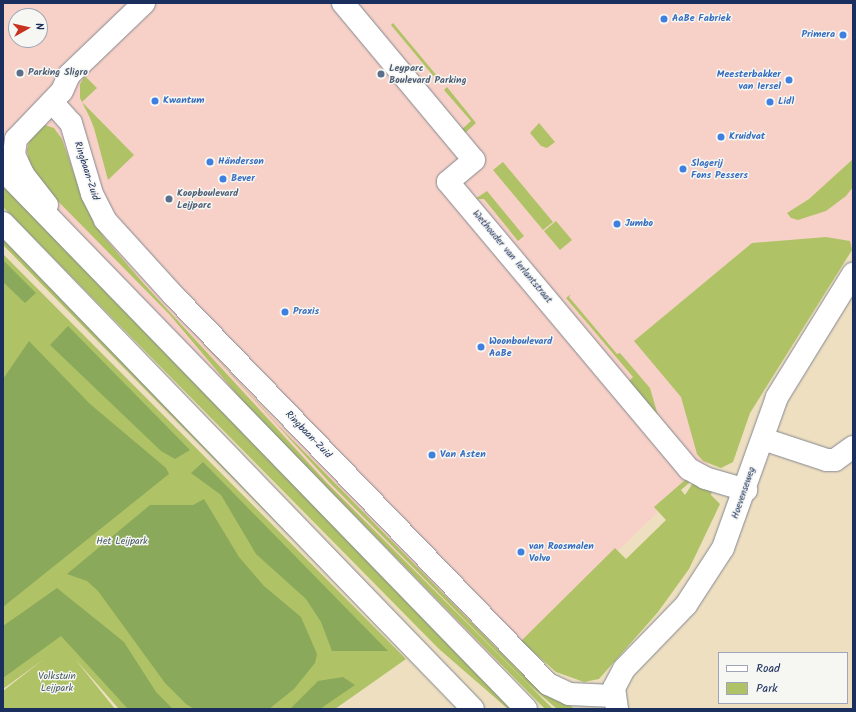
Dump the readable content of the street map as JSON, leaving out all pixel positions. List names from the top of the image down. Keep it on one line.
{"streets":{"street":["Ringbaan-Zuid","Wethouder van Ierlantstraat","Hoevenseweg"]},"crossings":[["Ringbaan-Zuid","Hoevenseweg"],["Wethouder van Ierlantstraat","Hoevenseweg"]],"parks":["Het Leijpark","Volkstuin Leijpark"],"places":["AaBe Fabriek","Primera","Parking Sligro","Leyparc Boulevard Parking","Meesterbakker van Iersel","Kwantum","Lidl","Kruidvat","Händerson","Slagerij Fons Pessers","Bever","Koopboulevard Leijparc","Jumbo","Praxis","Woonboulevard AaBe","Van Asten","van Roosmalen Volvo"],"legend":["Road","Park"],"north":"right"}
